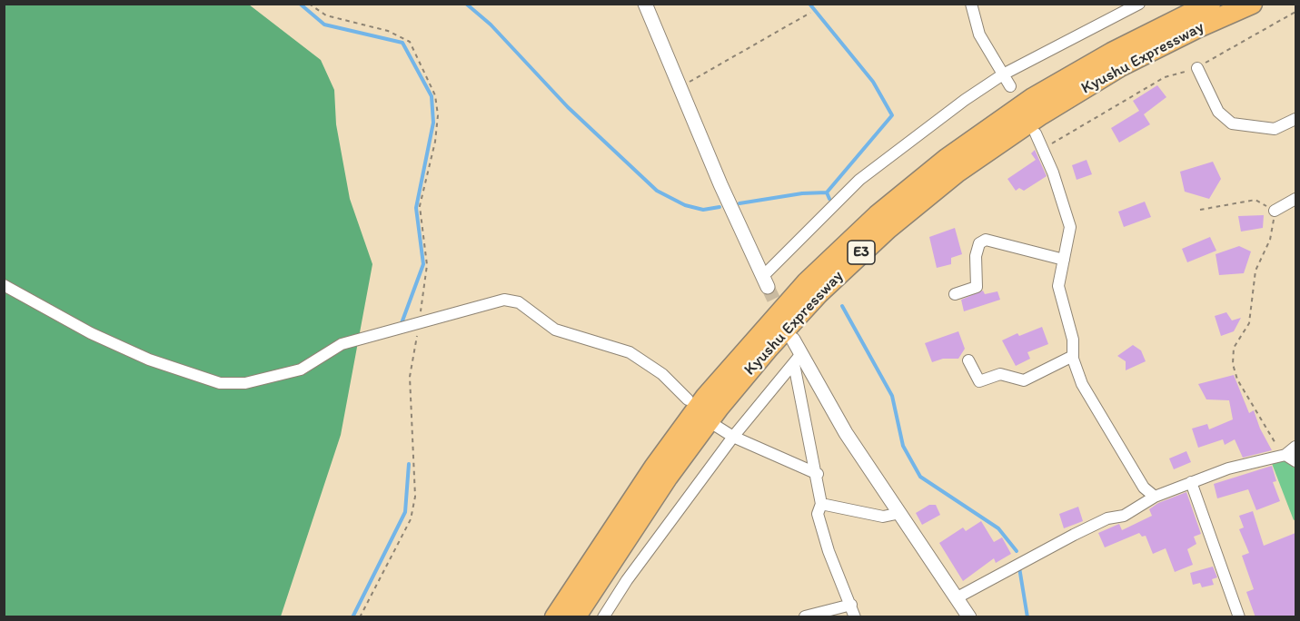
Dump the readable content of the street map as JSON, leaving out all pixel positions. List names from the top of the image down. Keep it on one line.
{"streets":{"highway":["Kyushu Expressway","E3"]}}
